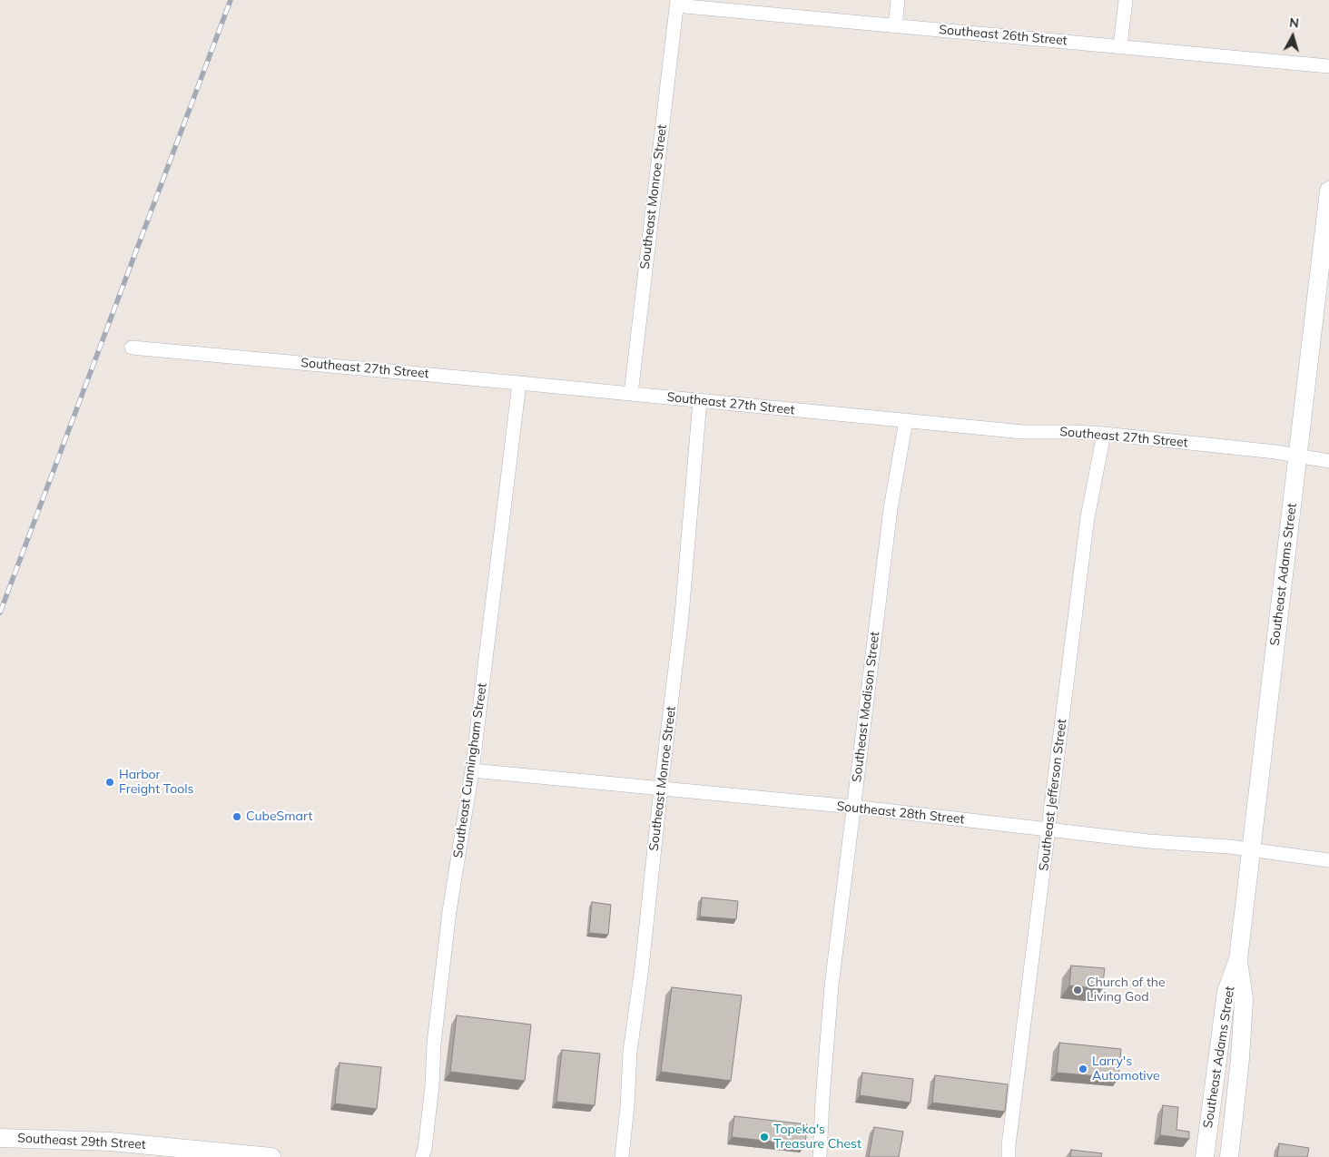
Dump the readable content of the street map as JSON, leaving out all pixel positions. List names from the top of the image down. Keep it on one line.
{"streets":{"main road":["Southeast Adams Street","Southeast 29th Street"],"street":["Southeast 26th Street","Southeast Monroe Street","Southeast 27th Street","Southeast Madison Street","Southeast Cunningham Street","Southeast Jefferson Street","Southeast 28th Street"]},"crossings":[["Southeast 26th Street","Southeast Monroe Street"],["Southeast Monroe Street","Southeast 27th Street"],["Southeast Monroe Street","Southeast 28th Street"],["Southeast 27th Street","Southeast Adams Street"],["Southeast 27th Street","Southeast Madison Street"],["Southeast 27th Street","Southeast Cunningham Street"],["Southeast 27th Street","Southeast Jefferson Street"],["Southeast Adams Street","Southeast 28th Street"],["Southeast Madison Street","Southeast 28th Street"],["Southeast Cunningham Street","Southeast 28th Street"],["Southeast Jefferson Street","Southeast 28th Street"]],"places":["Harbor Freight Tools","CubeSmart","Church of the Living God","Larry's Automotive","Topeka's Treasure Chest"],"north":"top"}
